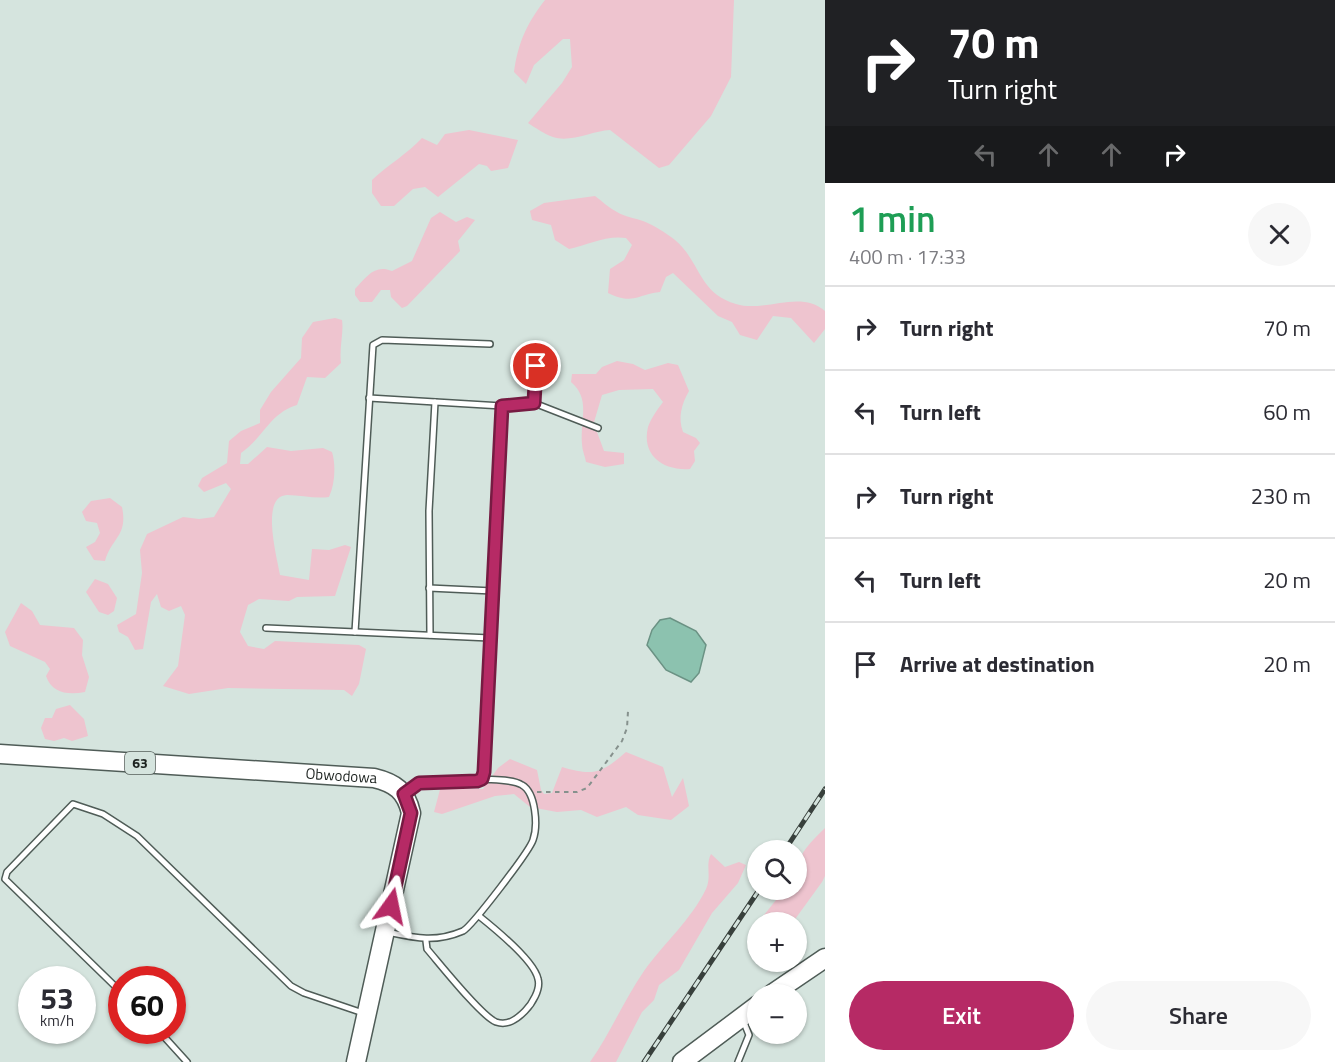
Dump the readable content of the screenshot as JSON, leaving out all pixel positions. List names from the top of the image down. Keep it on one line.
{"streets":{"main road":["63","Obwodowa"]},"page":{"turn":["70 m","Turn right"],"heading":["1 min","400 m · 17:33"],"list":[{"name":"Turn right","value":"70 m"},{"name":"Turn left","value":"60 m"},{"name":"Turn right","value":"230 m"},{"name":"Turn left","value":"20 m"},{"name":"Arrive at destination","value":"20 m"}],"map_buttons":["+","−"],"speed":"53 km/h","limit":"60","buttons":["Exit","Share"]}}
